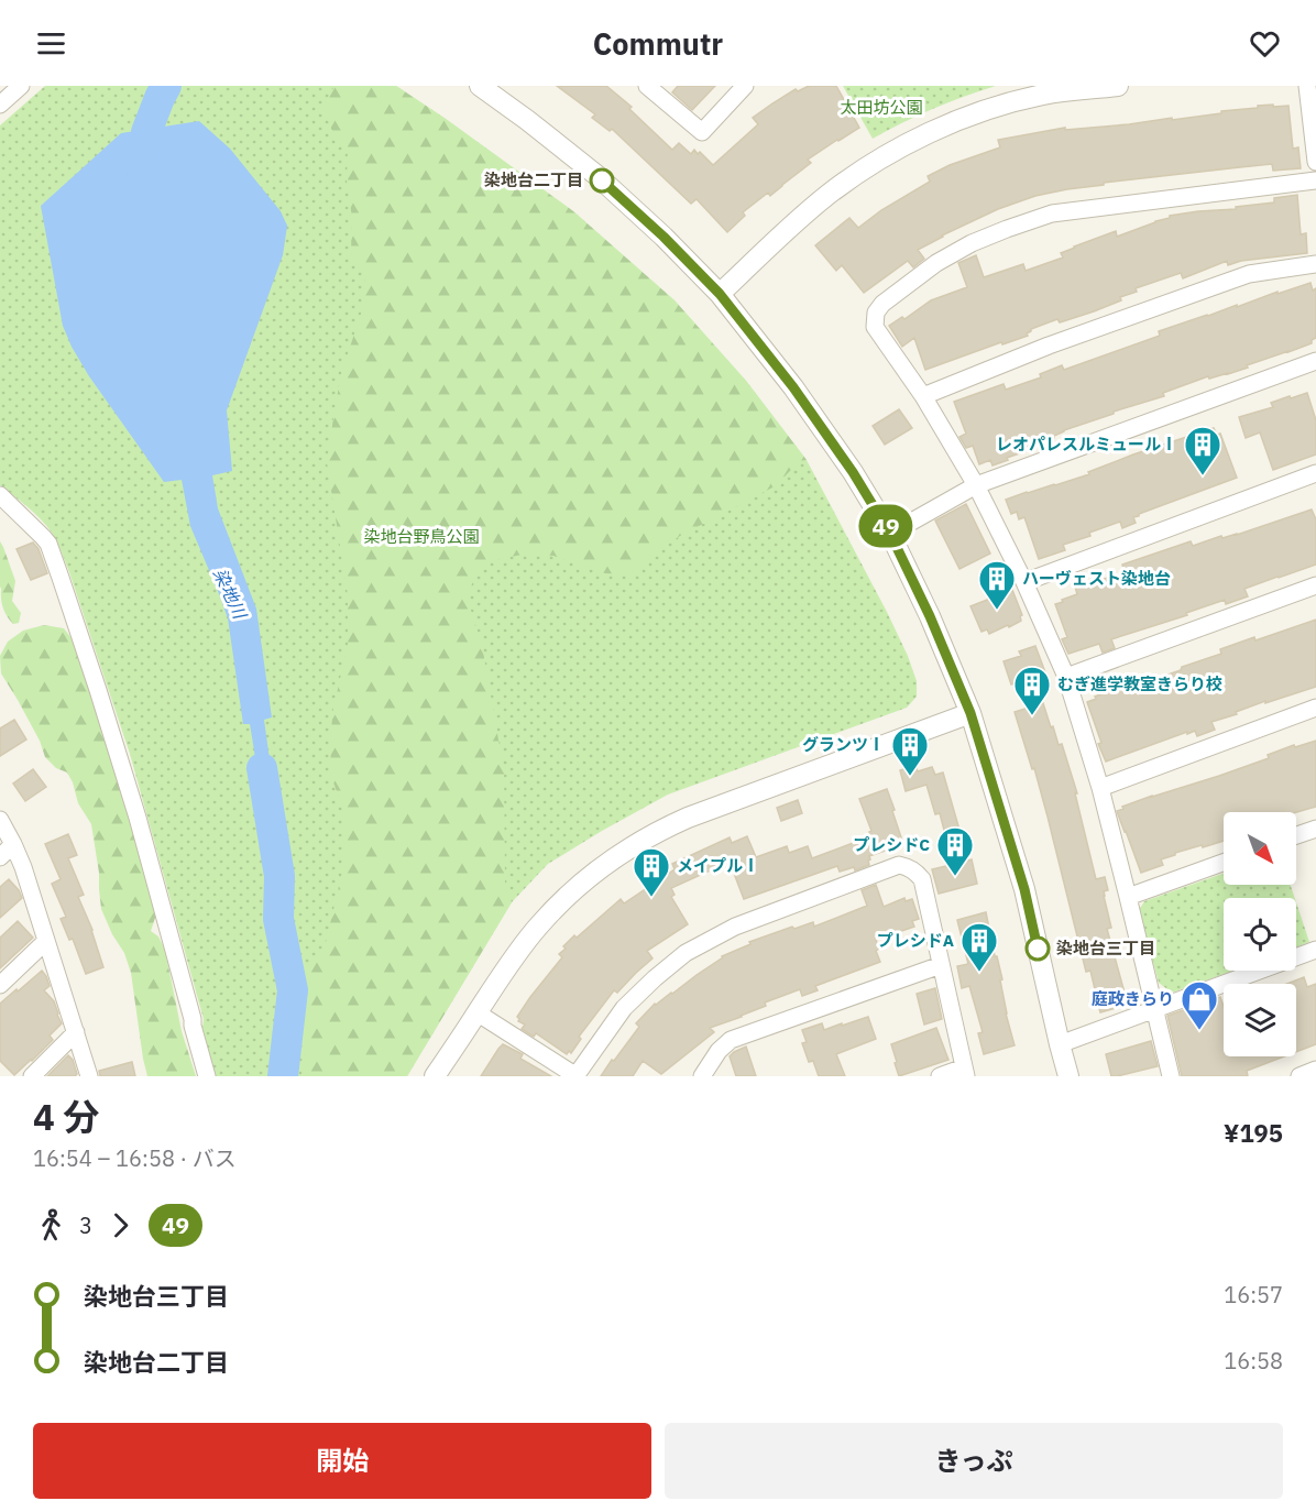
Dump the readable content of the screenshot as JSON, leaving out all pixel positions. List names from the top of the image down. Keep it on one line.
{"water":["染地川"],"parks":["太田坊公園","染地台野鳥公園"],"places":{"other":["染地台二丁目","染地台三丁目"],"building":["レオパレスルミュールⅠ","ハーヴェスト染地台","むぎ進学教室きらり校","グランツⅠ","プレシドC","メイプルⅠ","プレシドA"],"shop":["庭政きらり"]},"lines":["bus line 49"],"north":"bottom right","page":{"header":"Commutr","on_map":"49","heading":["4 分","16:54 – 16:58 · バス","¥195"],"legs":["3","49"],"list":[{"name":"染地台三丁目","value":"16:57"},{"name":"染地台二丁目","value":"16:58"}],"buttons":["開始","きっぷ"]}}
